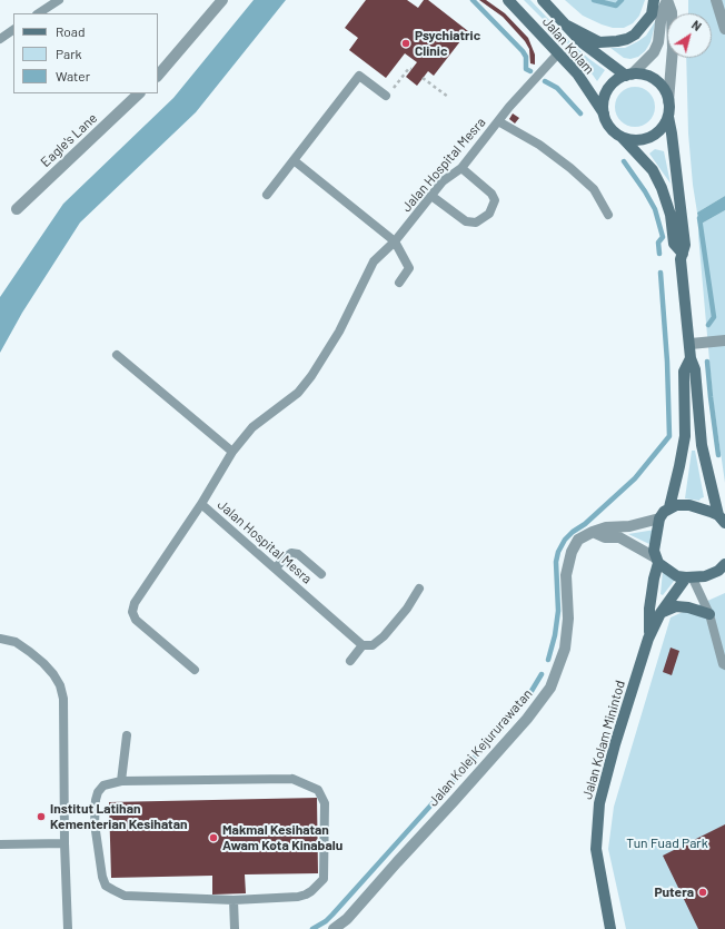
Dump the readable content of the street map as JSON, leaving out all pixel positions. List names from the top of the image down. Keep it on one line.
{"streets":{"main road":["Jalan Kolam","Jalan Kolam Minintod"],"street":["Eagle's Lane","Jalan Kolej Kejururawatan"],"lane":["Jalan Hospital Mesra"]},"crossings":[["Jalan Kolam","Jalan Hospital Mesra"],["Jalan Kolam Minintod","Jalan Kolej Kejururawatan"]],"parks":["Tun Fuad Park"],"places":["Psychiatric Clinic","Institut Latihan Kementerian Kesihatan","Makmal Kesihatan Awam Kota Kinabalu","Putera"],"legend":["Road","Park","Water"],"north":"top right"}
